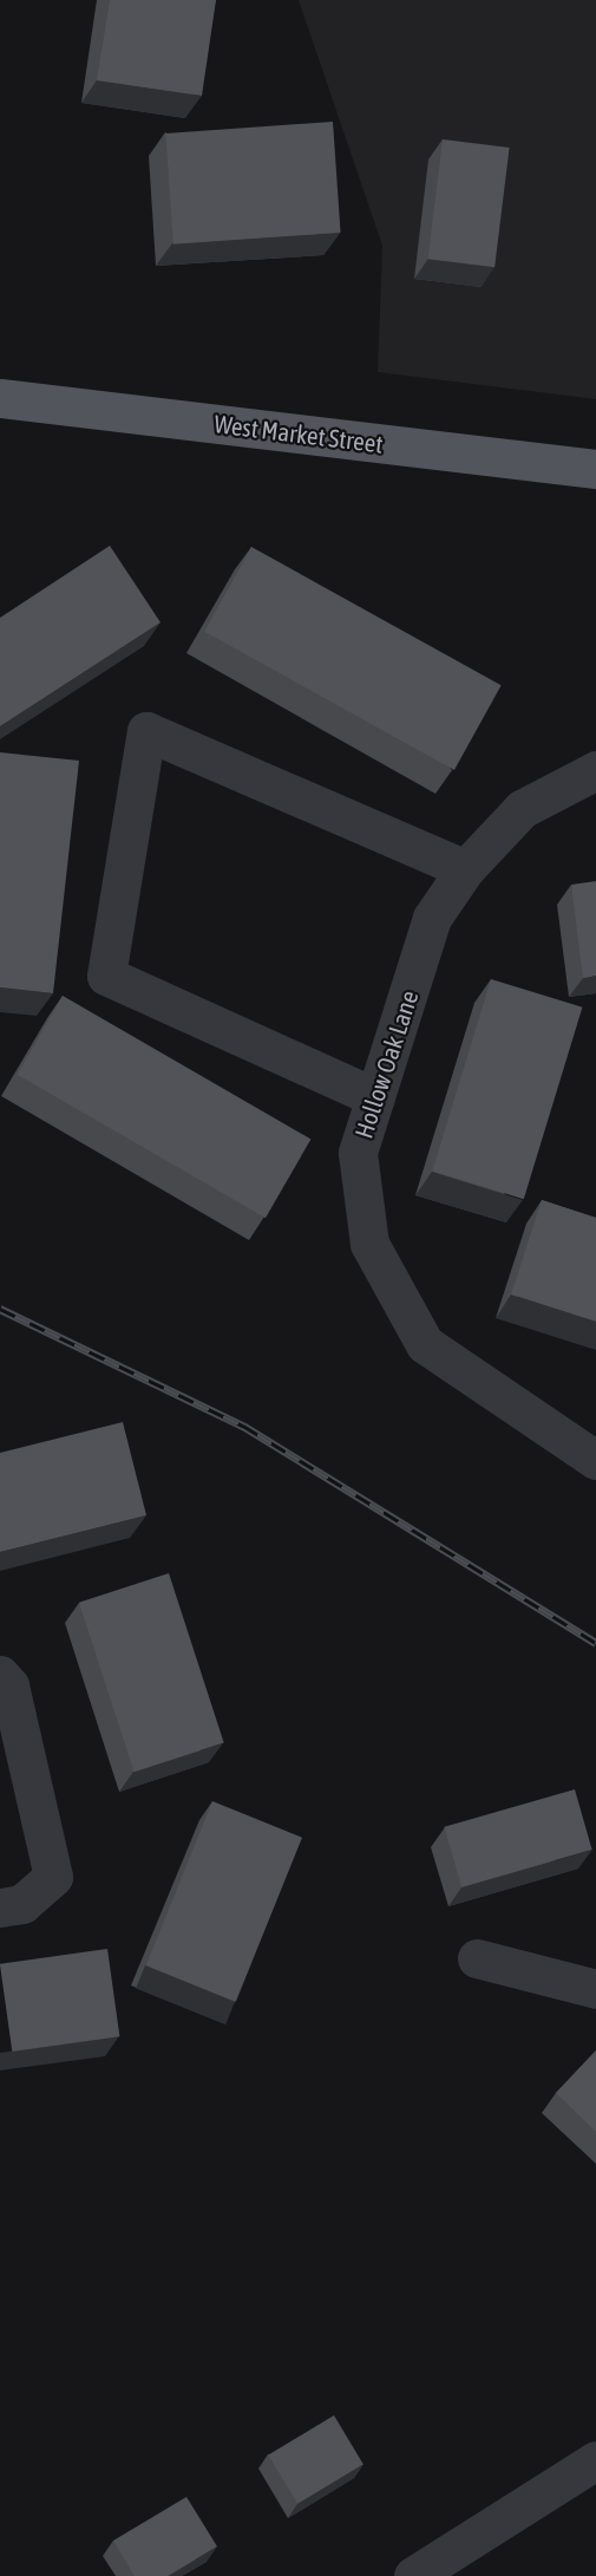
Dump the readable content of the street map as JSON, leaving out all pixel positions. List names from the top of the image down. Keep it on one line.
{"streets":{"main road":["West Market Street"],"street":["Hollow Oak Lane"]}}
